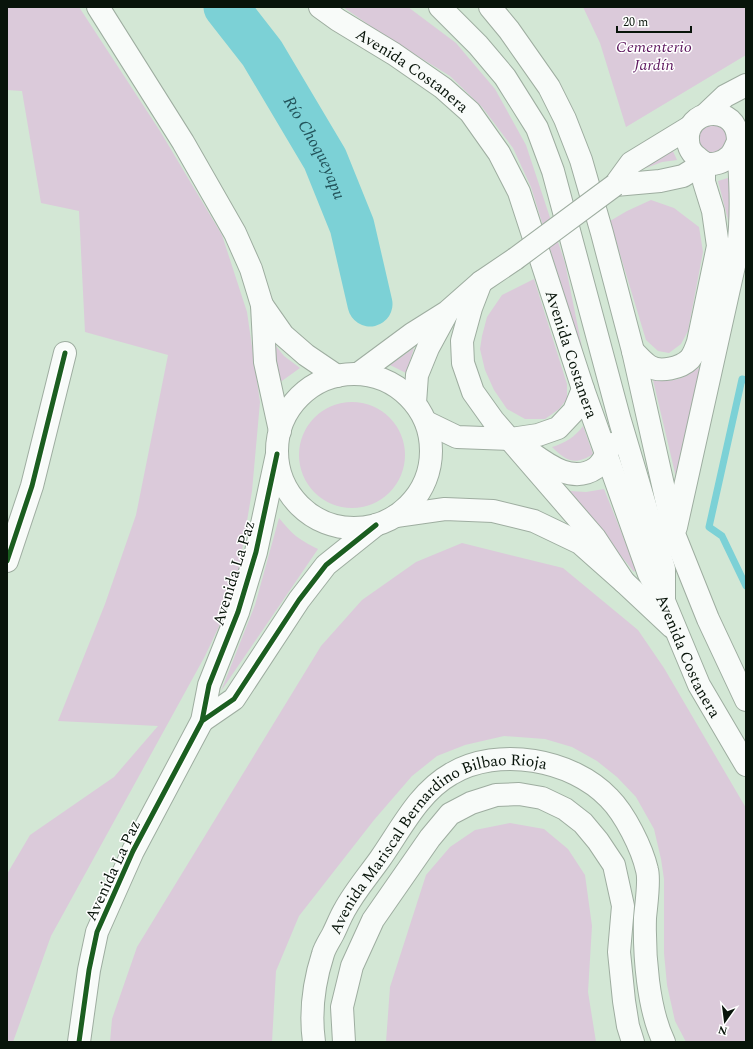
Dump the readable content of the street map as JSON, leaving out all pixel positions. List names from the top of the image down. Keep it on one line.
{"streets":{"main road":["Avenida Costanera","Avenida La Paz","Avenida Mariscal Bernardino Bilbao Rioja"]},"water":["Río Choqueyapu"],"parks":["Cementerio Jardín"],"scale_bar":"20 m","north":"bottom"}
